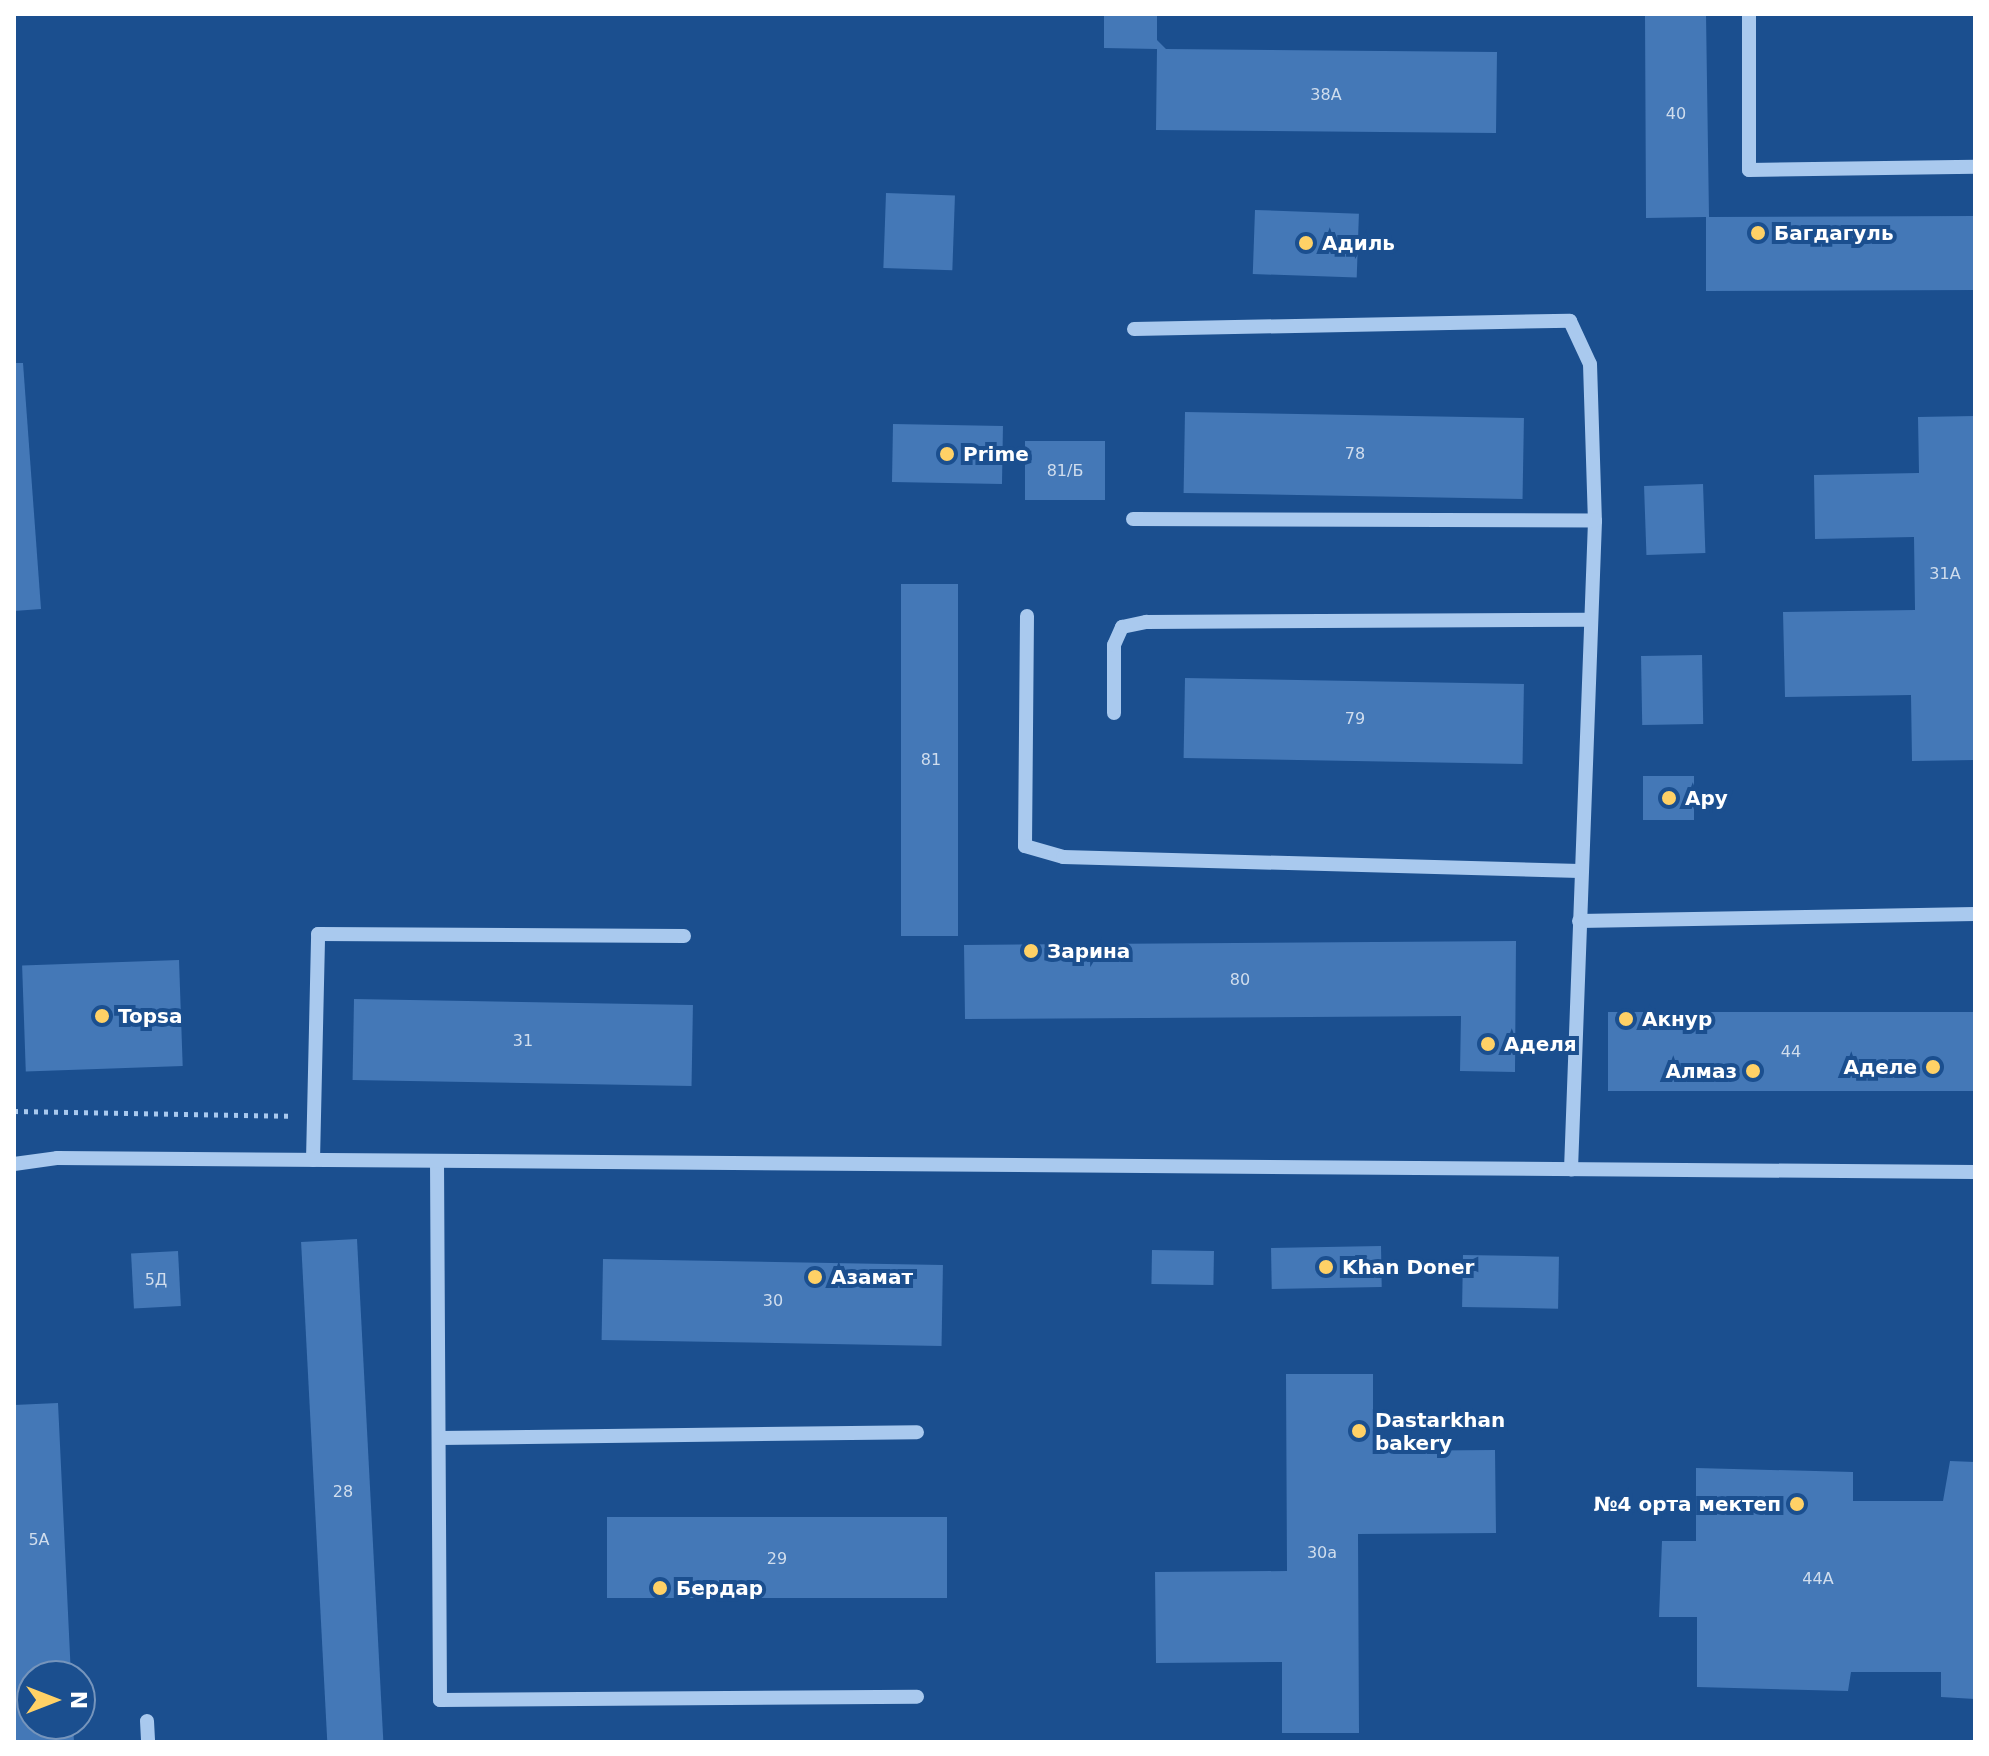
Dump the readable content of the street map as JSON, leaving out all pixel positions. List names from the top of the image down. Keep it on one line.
{"places":["Багдагуль","Адиль","Prime","Ару","Зарина","Topsa","Акнур","Аделя","Аделе","Алмаз","Khan Doner","Азамат","Dastarkhan bakery","№4 орта мектеп","Бердар"],"house_numbers":["38А","40","78","81/Б","31А","79","81","80","31","44","5Д","30","28","5А","30а","29","44А"],"north":"right"}
